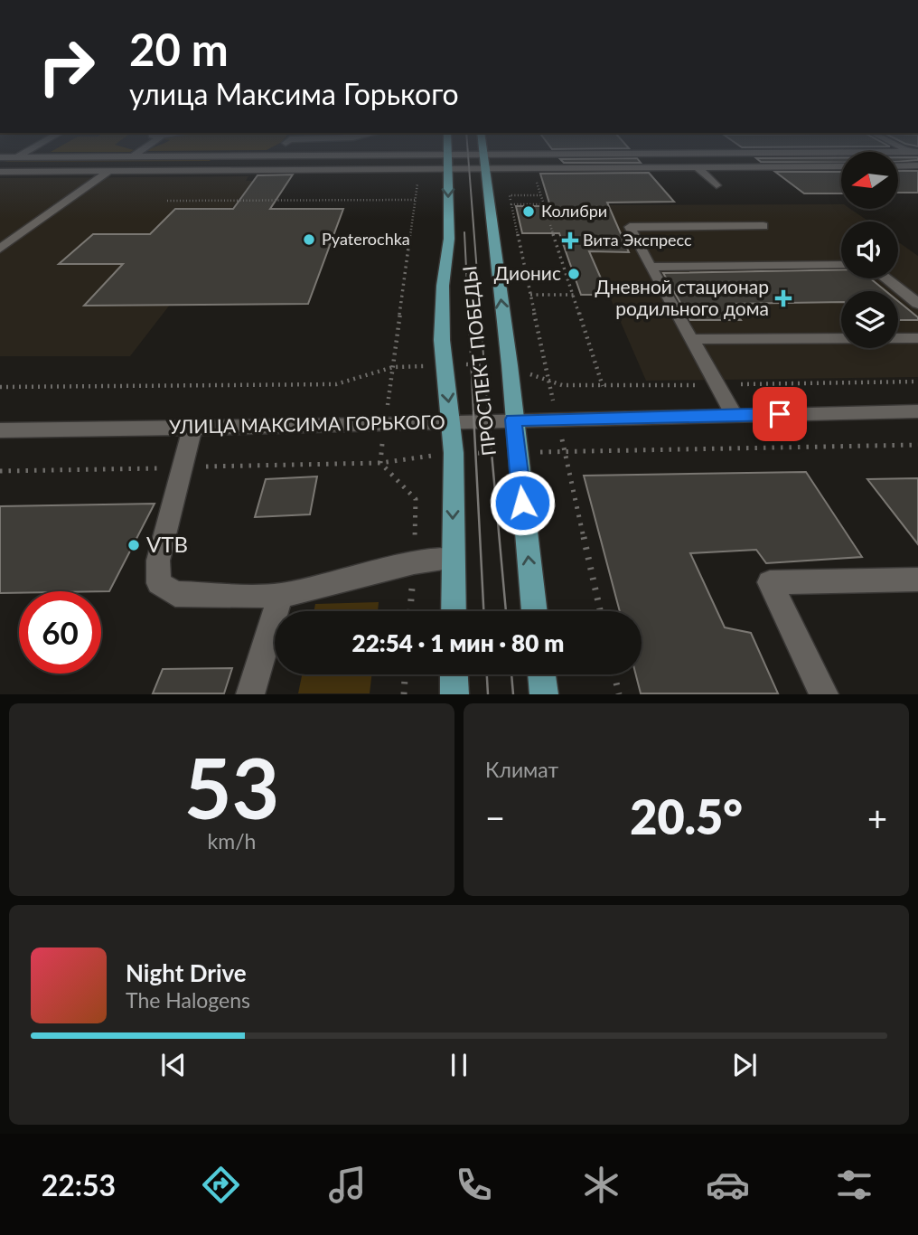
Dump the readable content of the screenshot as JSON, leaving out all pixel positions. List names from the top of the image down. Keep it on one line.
{"streets":{"main road":["ПРОСПЕКТ ПОБЕДЫ"],"street":["УЛИЦА МАКСИМА ГОРЬКОГО"]},"crossings":[["ПРОСПЕКТ ПОБЕДЫ","УЛИЦА МАКСИМА ГОРЬКОГО"]],"places":{"other":["Колибри","Pyaterochka","Дионис","VTB"],"health":["Вита Экспресс","Дневной стационар родильного дома"]},"north":"left","page":{"turn":["20 m","улица Максима Горького"],"limit":"60","trip":"22:54 · 1 мин · 80 m","tile":[["53","km/h"],"Климат"],"heat":["−","20.5°","+"],"song":["Night Drive","The Halogens"],"tabs":"22:53"}}
